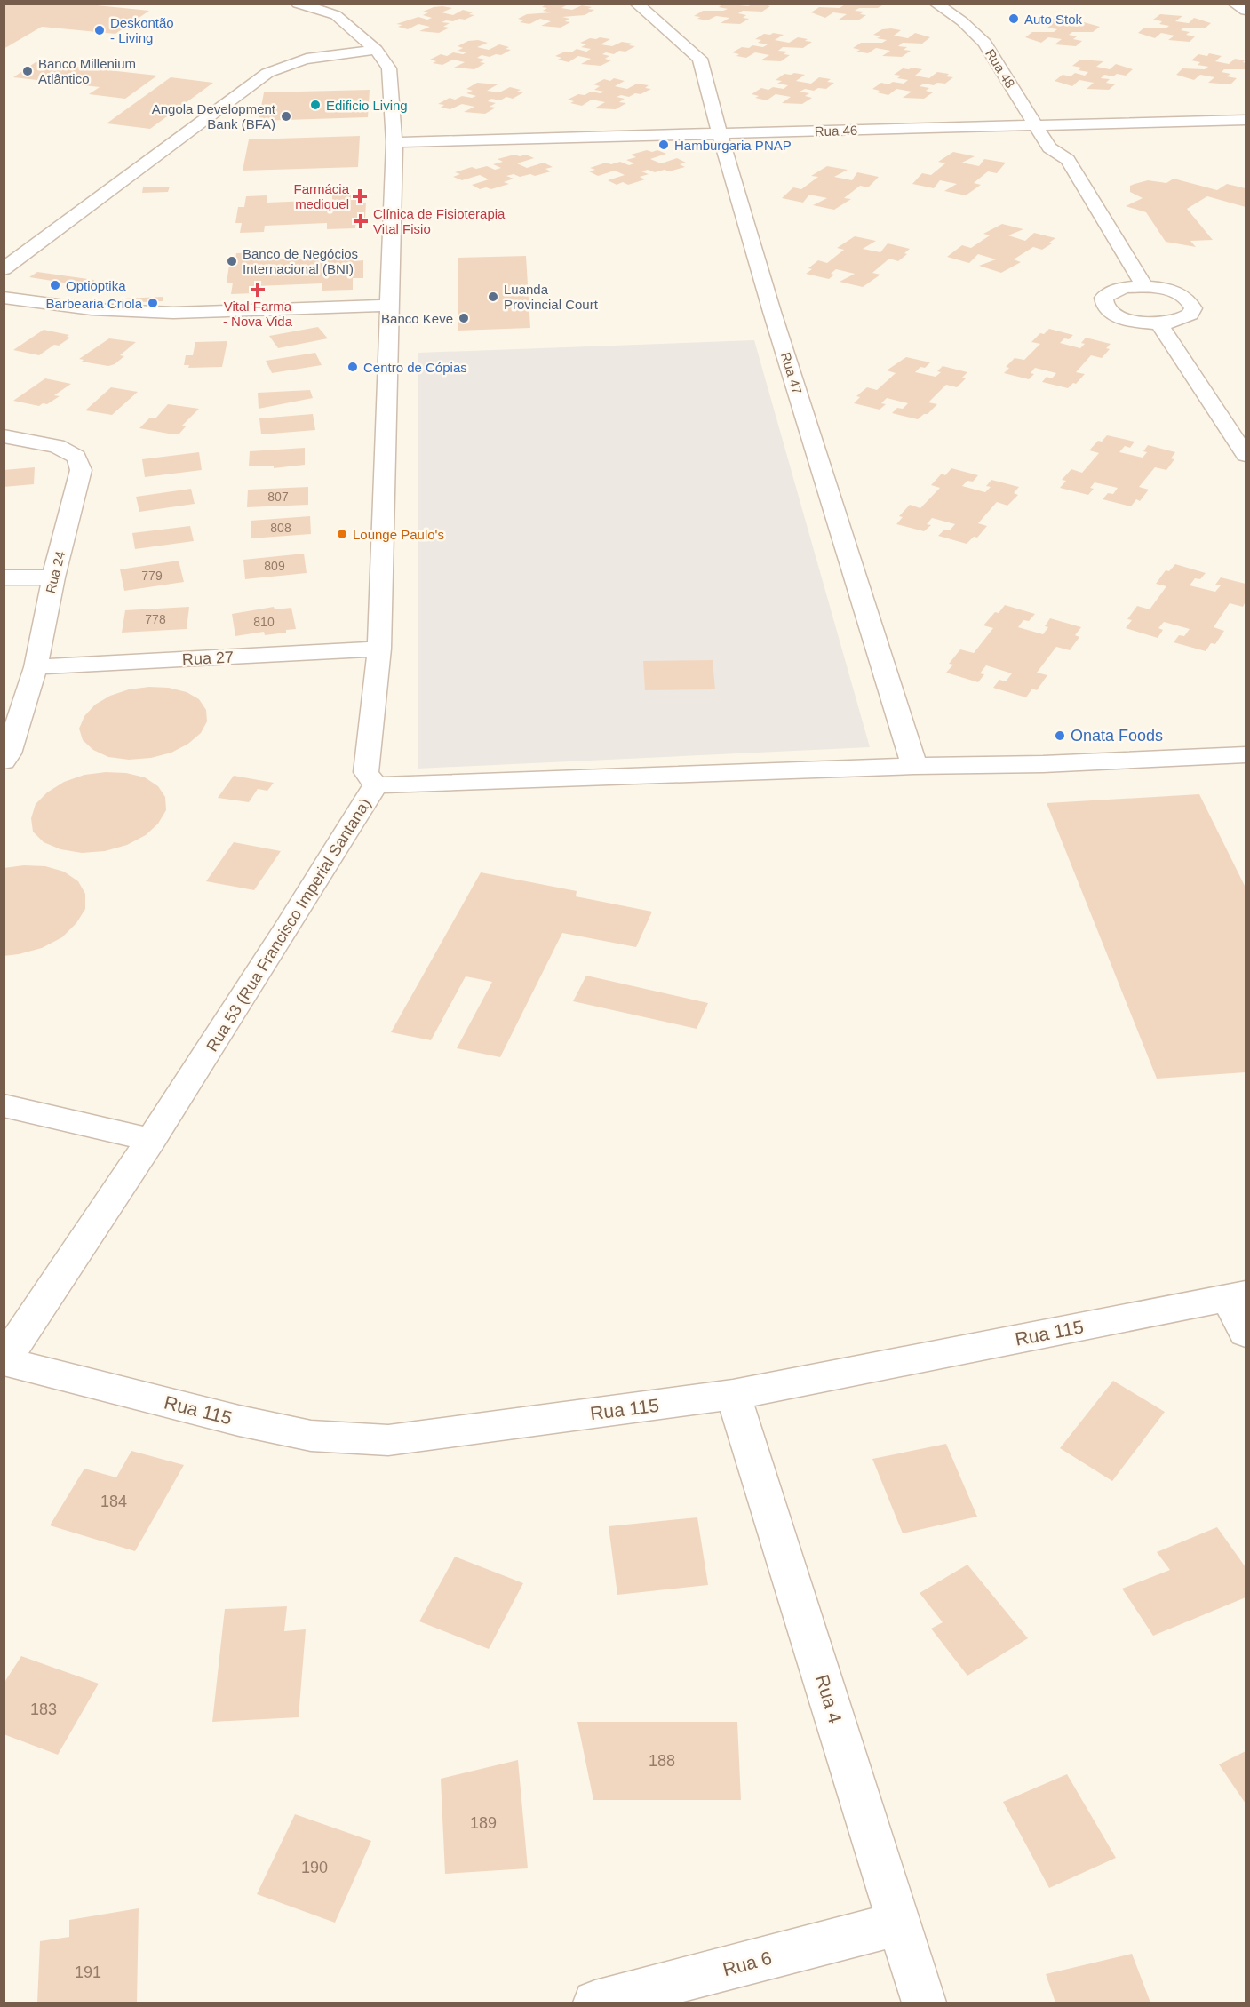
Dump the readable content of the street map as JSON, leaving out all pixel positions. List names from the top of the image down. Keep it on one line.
{"streets":{"street":["Rua 48","Rua 46","Rua 47","Rua 24","Rua 27","Rua 53 (Rua Francisco Imperial Santana)","Rua 115","Rua 4","Rua 6"]},"crossings":[["Rua 48","Rua 46"],["Rua 46","Rua 47"],["Rua 46","Rua 53 (Rua Francisco Imperial Santana)"],["Rua 24","Rua 27"],["Rua 27","Rua 53 (Rua Francisco Imperial Santana)"],["Rua 53 (Rua Francisco Imperial Santana)","Rua 115"],["Rua 115","Rua 4"],["Rua 4","Rua 6"]],"places":{"other":["Auto Stok","Deskontão - Living","Banco Millenium Atlântico","Edificio Living","Angola Development Bank (BFA)","Hamburgaria PNAP","Banco de Negócios Internacional (BNI)","Optioptika","Luanda Provincial Court","Barbearia Criola","Banco Keve","Centro de Cópias","Lounge Paulo's","Onata Foods"],"health":["Farmácia mediquel","Clínica de Fisioterapia Vital Fisio","Vital Farma - Nova Vida"]},"house_numbers":["807","808","809","779","778","810","184","183","188","189","190","191"]}
